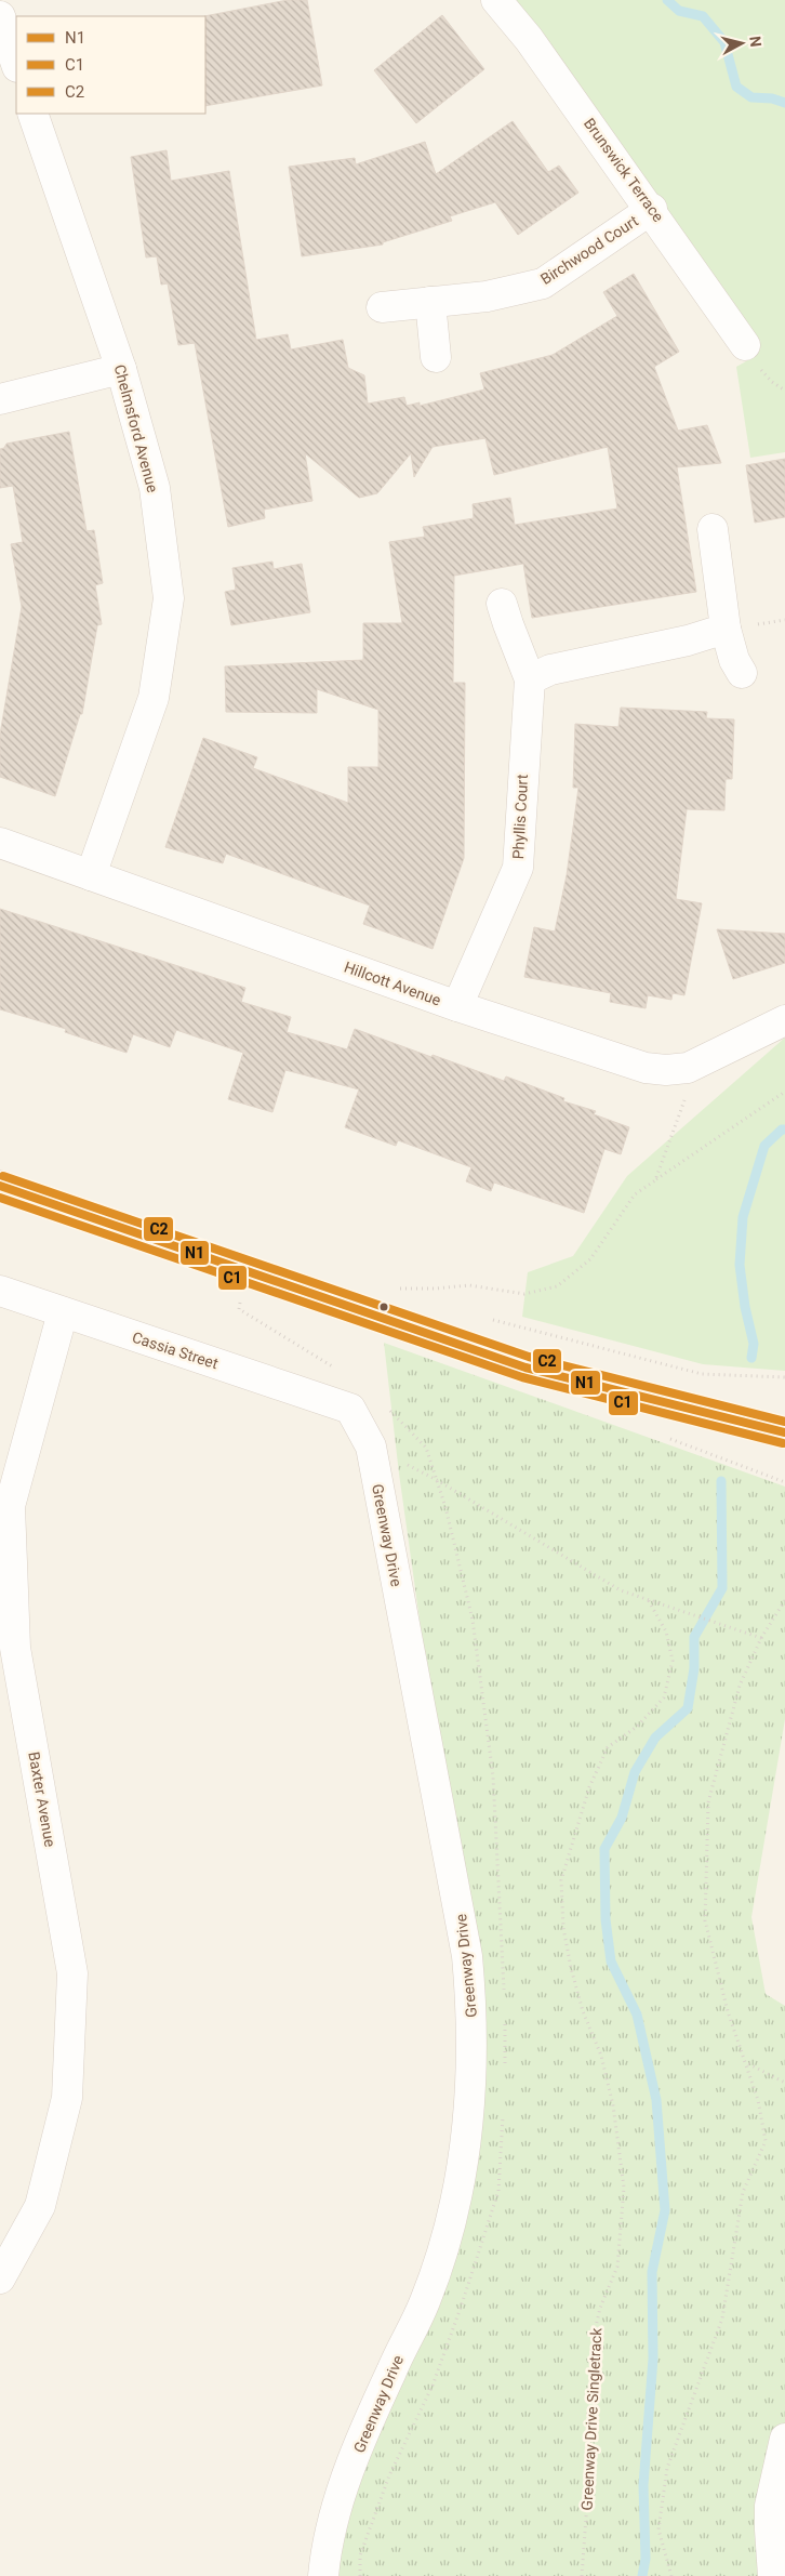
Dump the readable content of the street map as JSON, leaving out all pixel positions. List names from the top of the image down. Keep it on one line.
{"streets":{"street":["Brunswick Terrace","Birchwood Court","Chelmsford Avenue","Phyllis Court","Hillcott Avenue","Cassia Street","Greenway Drive","Baxter Avenue"],"path":["Greenway Drive Singletrack"]},"crossings":[["Brunswick Terrace","Birchwood Court"],["Chelmsford Avenue","Hillcott Avenue"],["Phyllis Court","Hillcott Avenue"],["Cassia Street","Greenway Drive"],["Cassia Street","Baxter Avenue"]],"lines":["transit line C2","transit line N1","transit line C1"],"legend":["N1","C1","C2"],"north":"right"}
